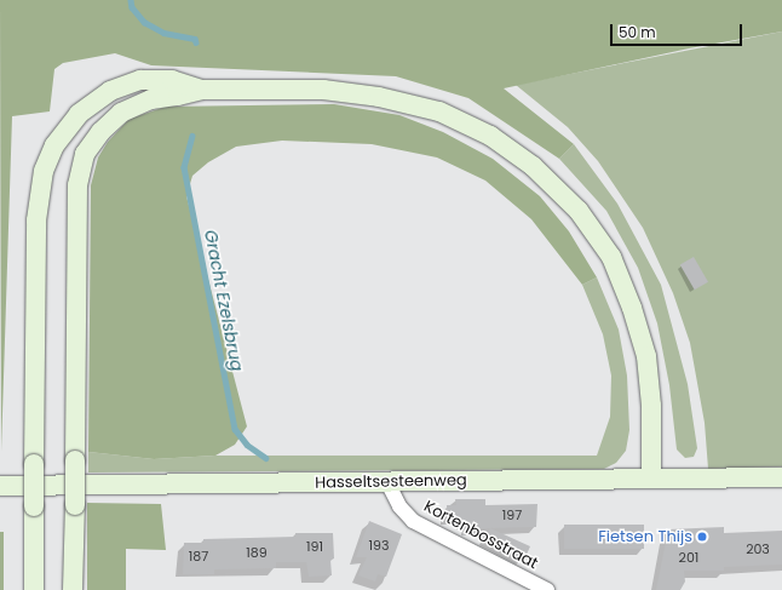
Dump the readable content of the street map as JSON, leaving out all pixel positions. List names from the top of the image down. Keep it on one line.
{"streets":{"main road":["Hasseltsesteenweg"],"street":["Kortenbosstraat"]},"crossings":[["Hasseltsesteenweg","Kortenbosstraat"]],"water":["Gracht Ezelsbrug"],"places":["Fietsen Thijs"],"house_numbers":["197","193","191","203","189","187","201"],"scale_bar":"50 m"}
